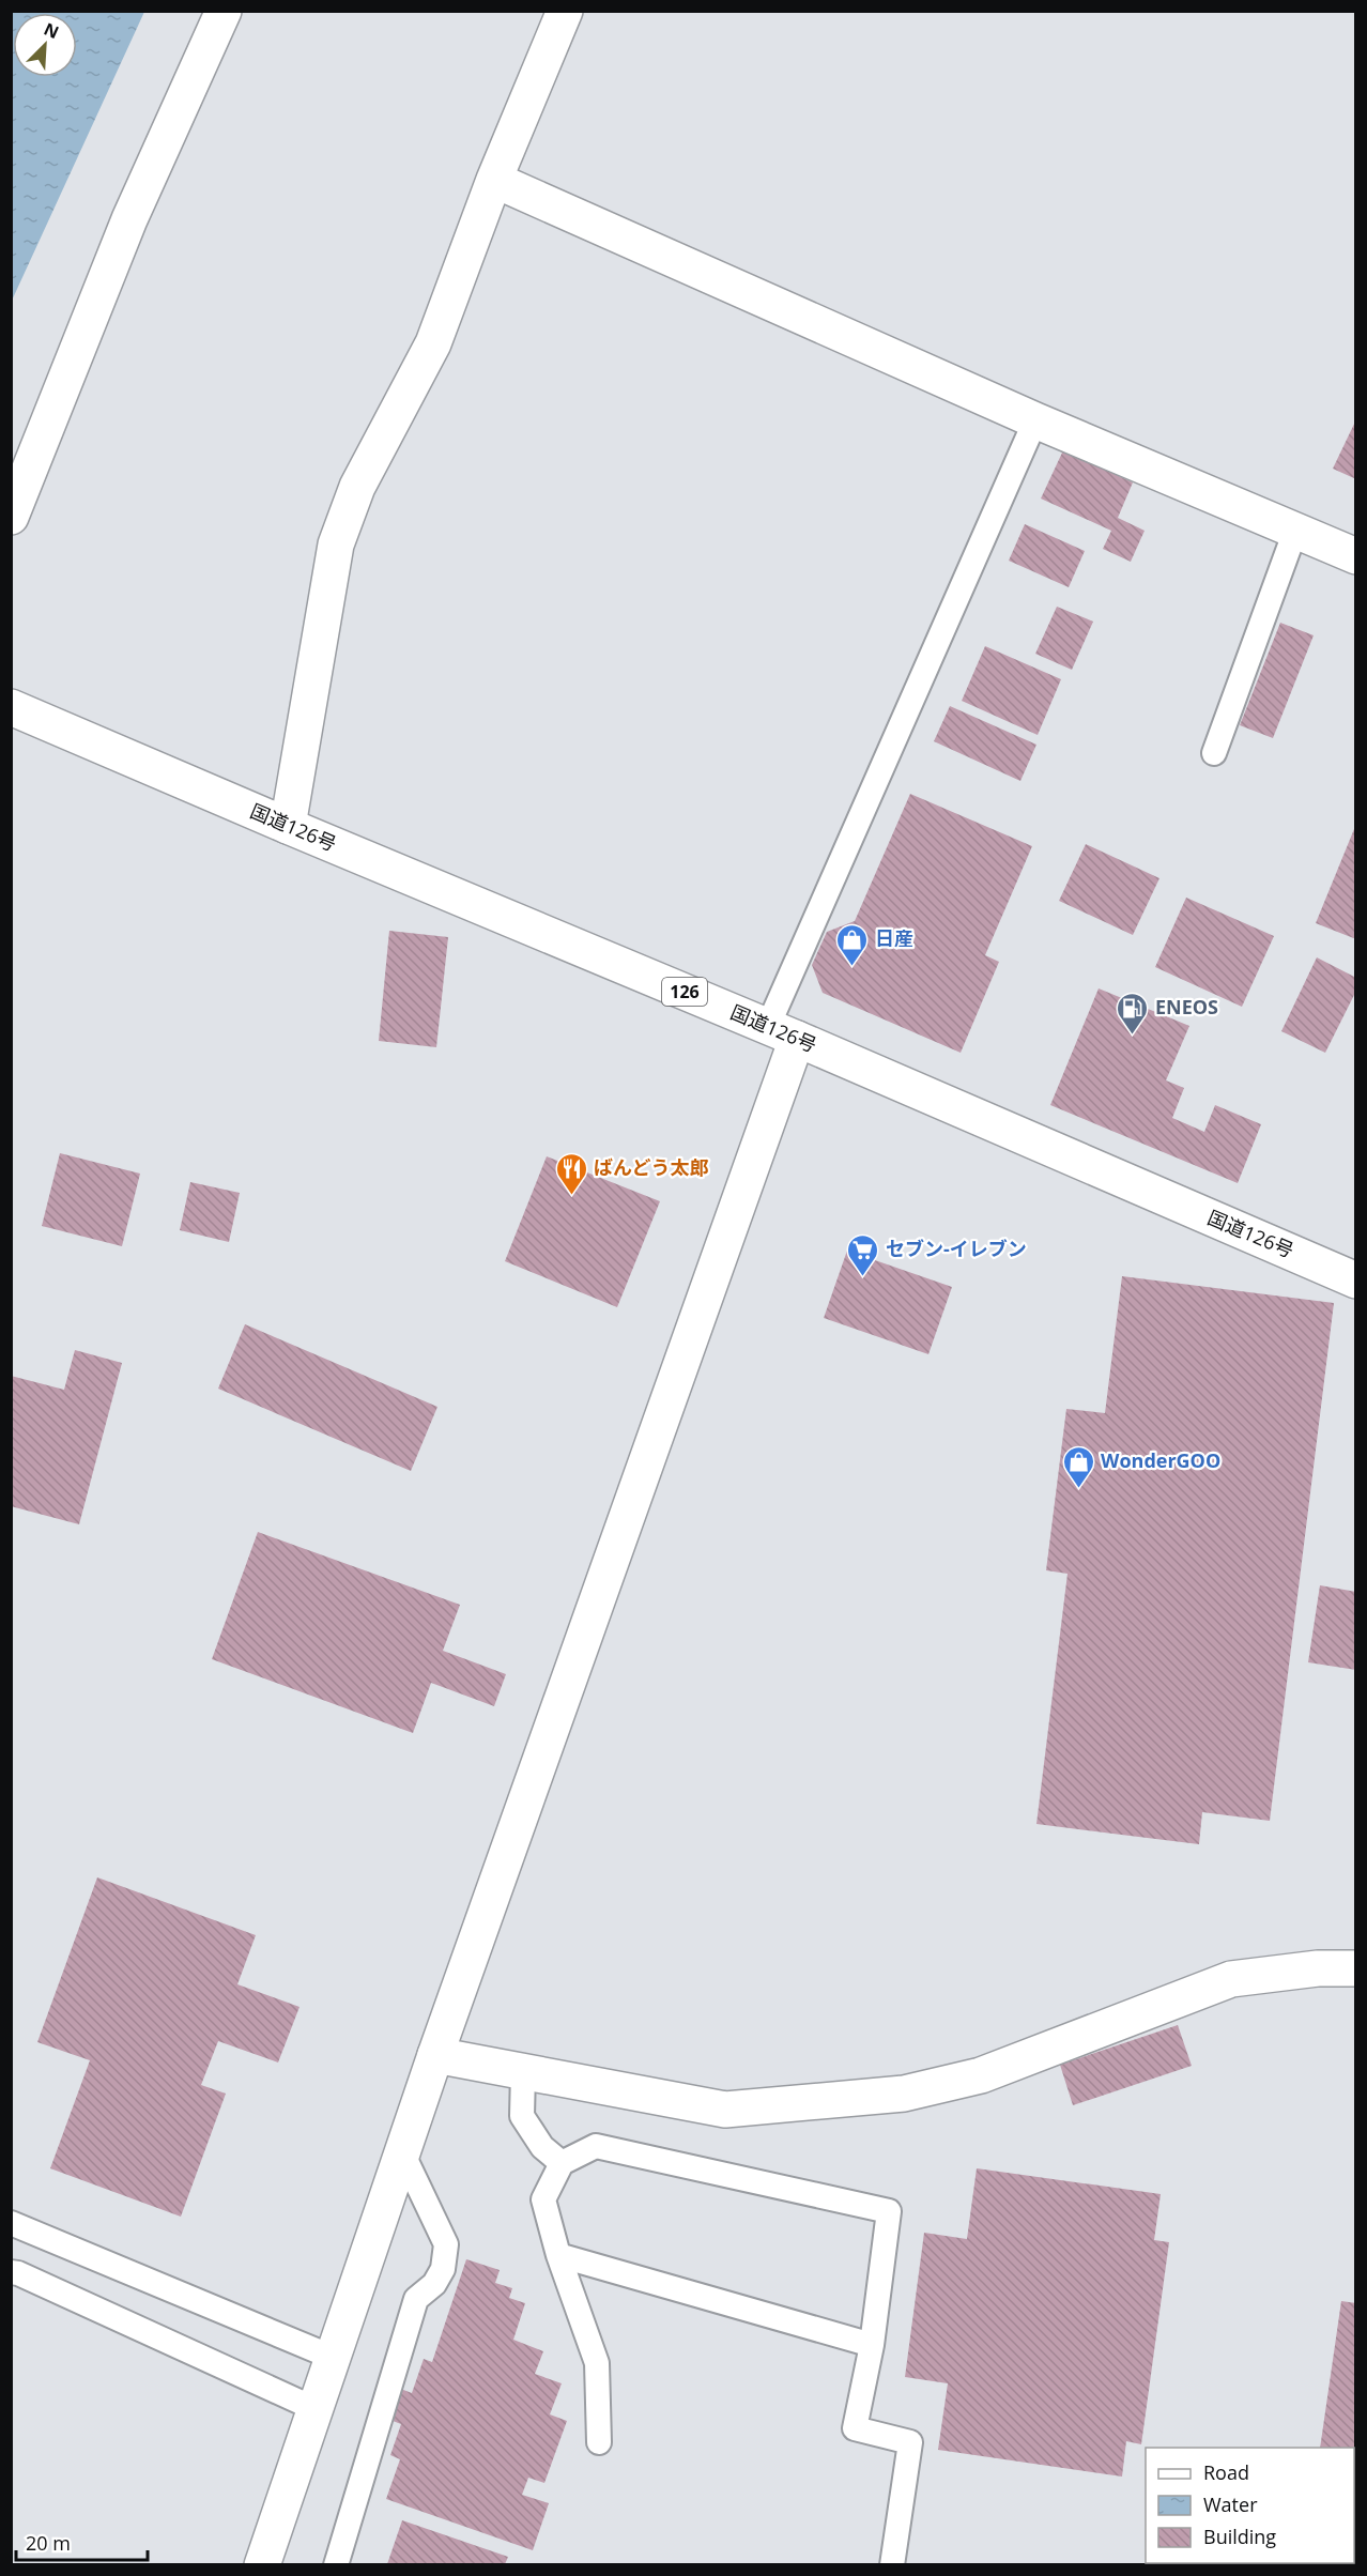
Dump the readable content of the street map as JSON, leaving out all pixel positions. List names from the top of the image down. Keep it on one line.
{"streets":{"main road":["国道126号","126"]},"places":{"shop":["日産","WonderGOO"],"fuel station":["ENEOS"],"restaurant":["ばんどう太郎"],"supermarket":["セブン-イレブン"]},"legend":["Road","Water","Building"],"scale_bar":"20 m","north":"top right"}
